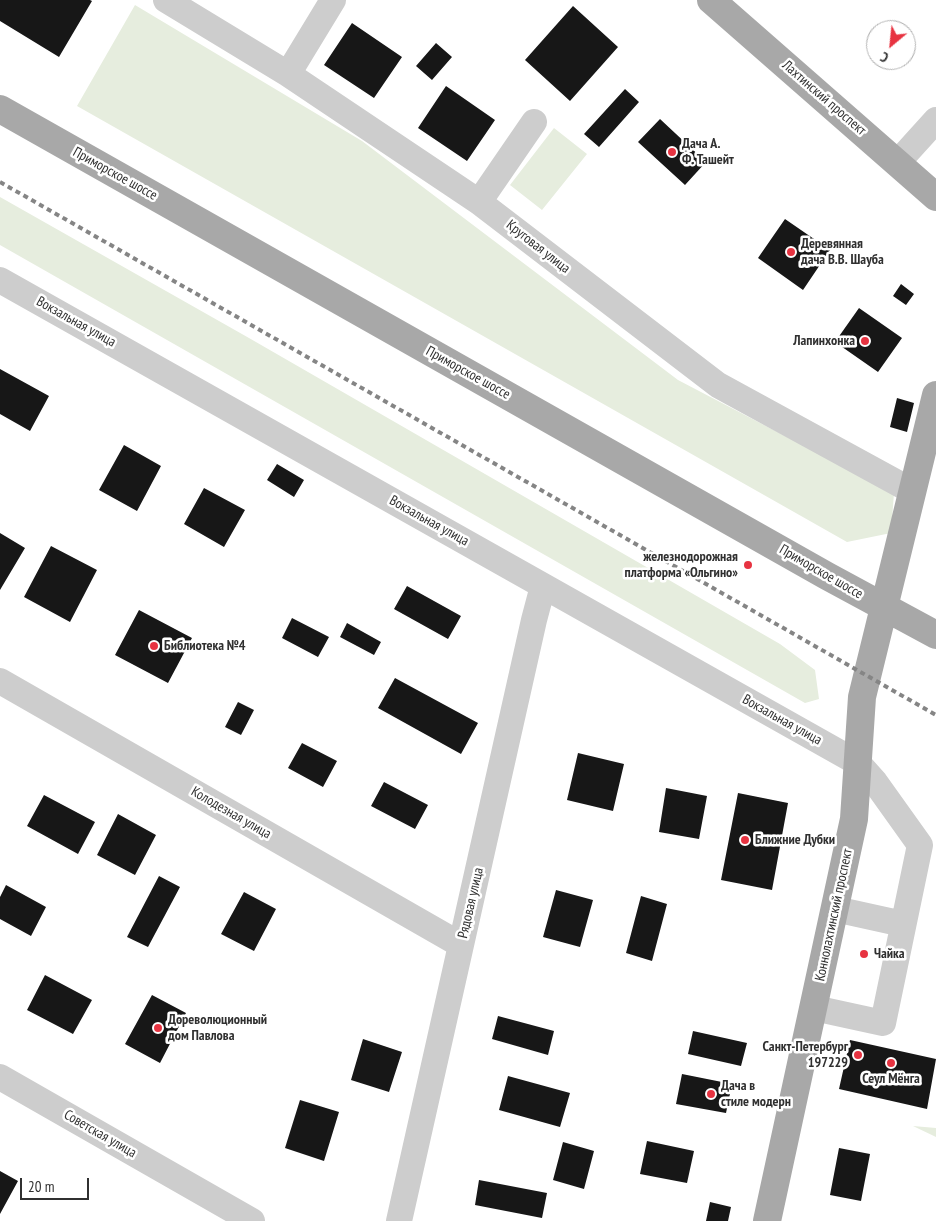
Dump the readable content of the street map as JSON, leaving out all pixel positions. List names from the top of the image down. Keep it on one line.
{"streets":{"main road":["Лахтинский проспект","Приморское шоссе","Коннолахтинский проспект"],"street":["Круговая улица","Вокзальная улица","Колодезная улица","Рядовая улица","Советская улица"]},"crossings":[["Приморское шоссе","Коннолахтинский проспект"],["Круговая улица","Коннолахтинский проспект"],["Вокзальная улица","Рядовая улица"],["Вокзальная улица","Коннолахтинский проспект"],["Колодезная улица","Рядовая улица"]],"places":["Дача А. Ф. Ташейт","Деревянная дача В.В. Шауба","Лапинхонка","железнодорожная платформа «Ольгино»","Библиотека №4","Ближние Дубки","Чайка","Дореволюционный дом Павлова","Санкт-Петербург 197229","Сеул Мёнга","Дача в стиле модерн"],"scale_bar":"20 m","north":"bottom left"}
